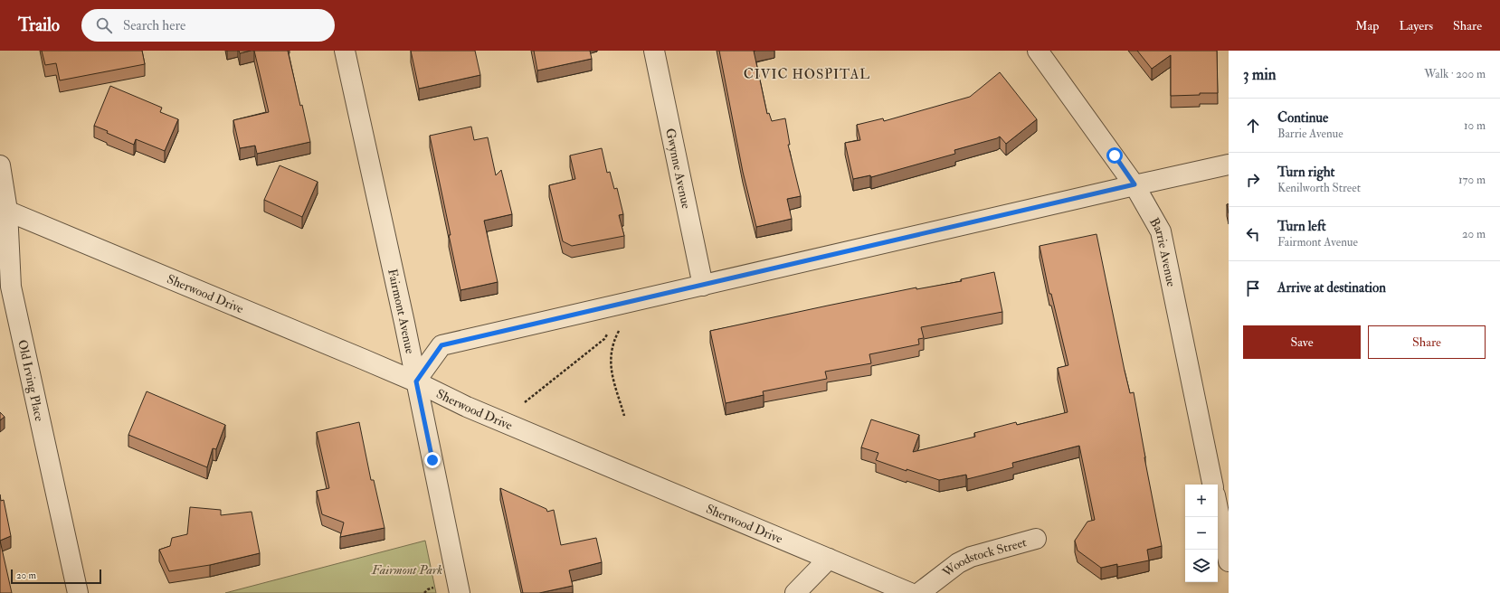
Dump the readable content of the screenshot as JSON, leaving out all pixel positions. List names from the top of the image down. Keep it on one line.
{"streets":{"street":["Gwynne Avenue","Barrie Avenue","Sherwood Drive","Fairmont Avenue","Old Irving Place","Woodstock Street"]},"crossings":[["Sherwood Drive","Fairmont Avenue"],["Sherwood Drive","Old Irving Place"]],"districts":["CIVIC HOSPITAL"],"parks":["Fairmont Park"],"scale_bar":"20 m","page":{"header":"Trailo","search":"Search here","nav":["Map","Layers","Share"],"heading":["3 min","Walk · 200 m"],"list":[["Continue","Barrie Avenue","10 m"],["Turn right","Kenilworth Street","170 m"],["Turn left","Fairmont Avenue","20 m"],"Arrive at destination"],"buttons":["Save","Share"],"map_buttons":["+","−"],"scale":"20 m"}}
